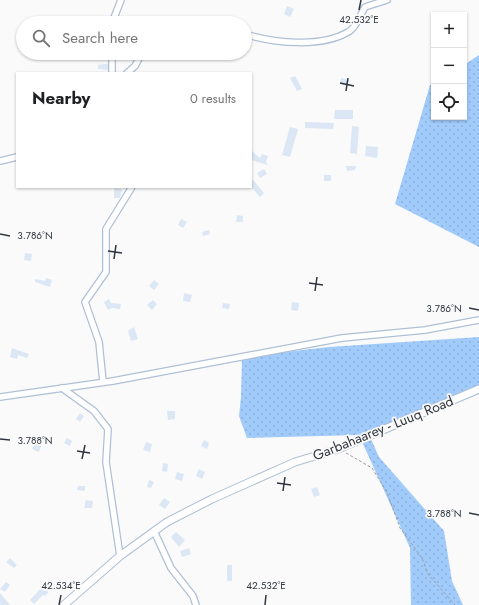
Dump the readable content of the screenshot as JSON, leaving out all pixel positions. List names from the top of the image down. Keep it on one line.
{"streets":{"street":["Garbahaarey - Luuq Road"]},"page":{"map_buttons":["+","−"],"search":"Search here","heading":["Nearby","0 results"]},"coordinates":["42.532°E","3.786°N","3.788°N","42.534°E"]}
